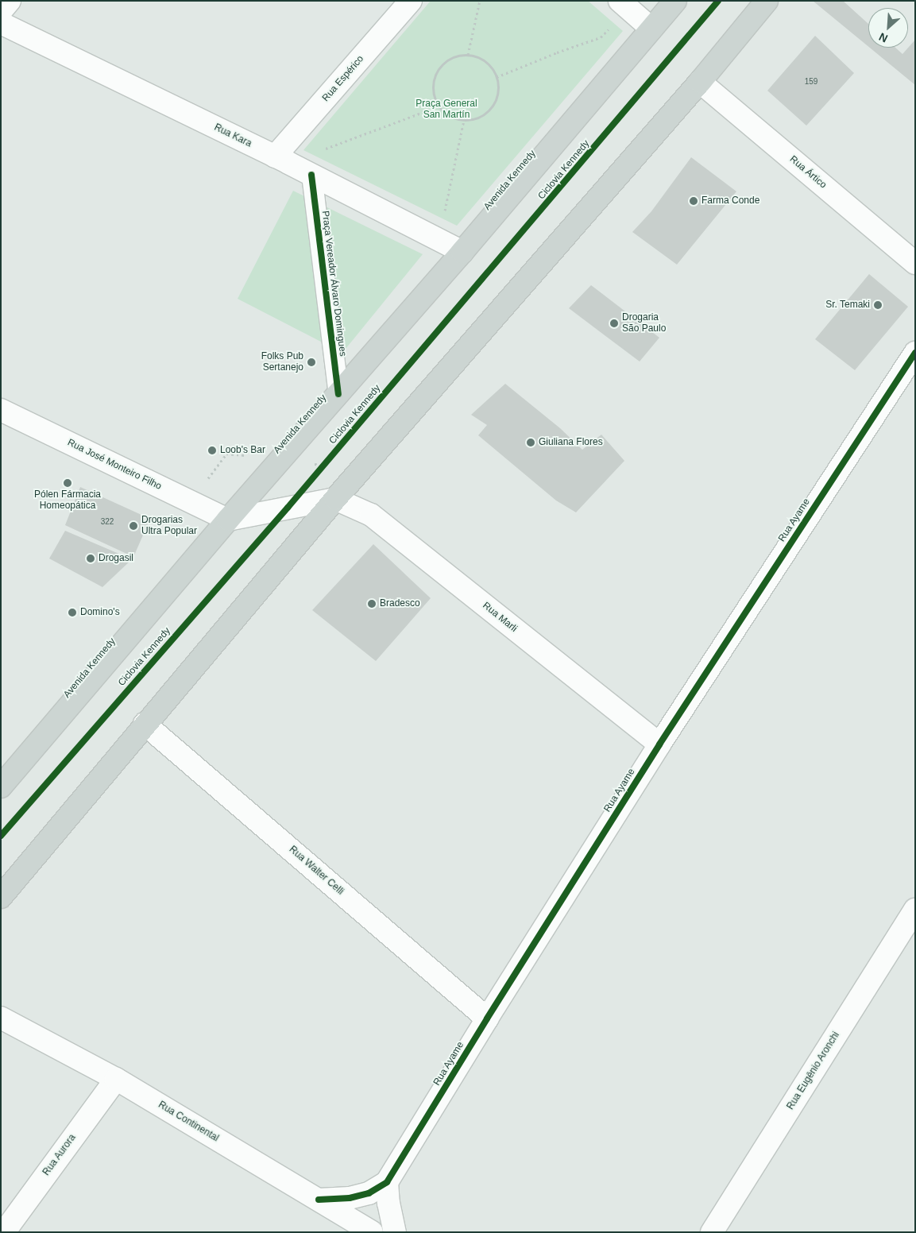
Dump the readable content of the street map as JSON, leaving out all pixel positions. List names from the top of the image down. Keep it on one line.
{"streets":{"main road":["Avenida Kennedy"],"street":["Rua Espérico","Rua Kara","Rua Ártico","Rua José Monteiro Filho","Rua Ayame","Rua Marli","Rua Walter Celli","Rua Eugênio Aronchi","Rua Continental","Rua Aurora"],"lane":["Praça Vereador Álvaro Domingues"],"cycle path":["Ciclovia Kennedy"]},"crossings":[["Rua Espérico","Rua Kara"],["Rua Kara","Avenida Kennedy"],["Rua Kara","Praça Vereador Álvaro Domingues"],["Avenida Kennedy","Praça Vereador Álvaro Domingues"],["Avenida Kennedy","Rua José Monteiro Filho"],["Rua Ayame","Rua Marli"],["Rua Ayame","Rua Walter Celli"],["Rua Ayame","Rua Continental"],["Rua Continental","Rua Aurora"]],"parks":["Praça General San Martín"],"places":["Farma Conde","Sr. Temaki","Drogaria São Paulo","Folks Pub Sertanejo","Giuliana Flores","Loob's Bar","Pólen Fármacia Homeopática","Drogarias Ultra Popular","Drogasil","Bradesco","Domino's"],"house_numbers":["159","322"],"north":"bottom left"}
